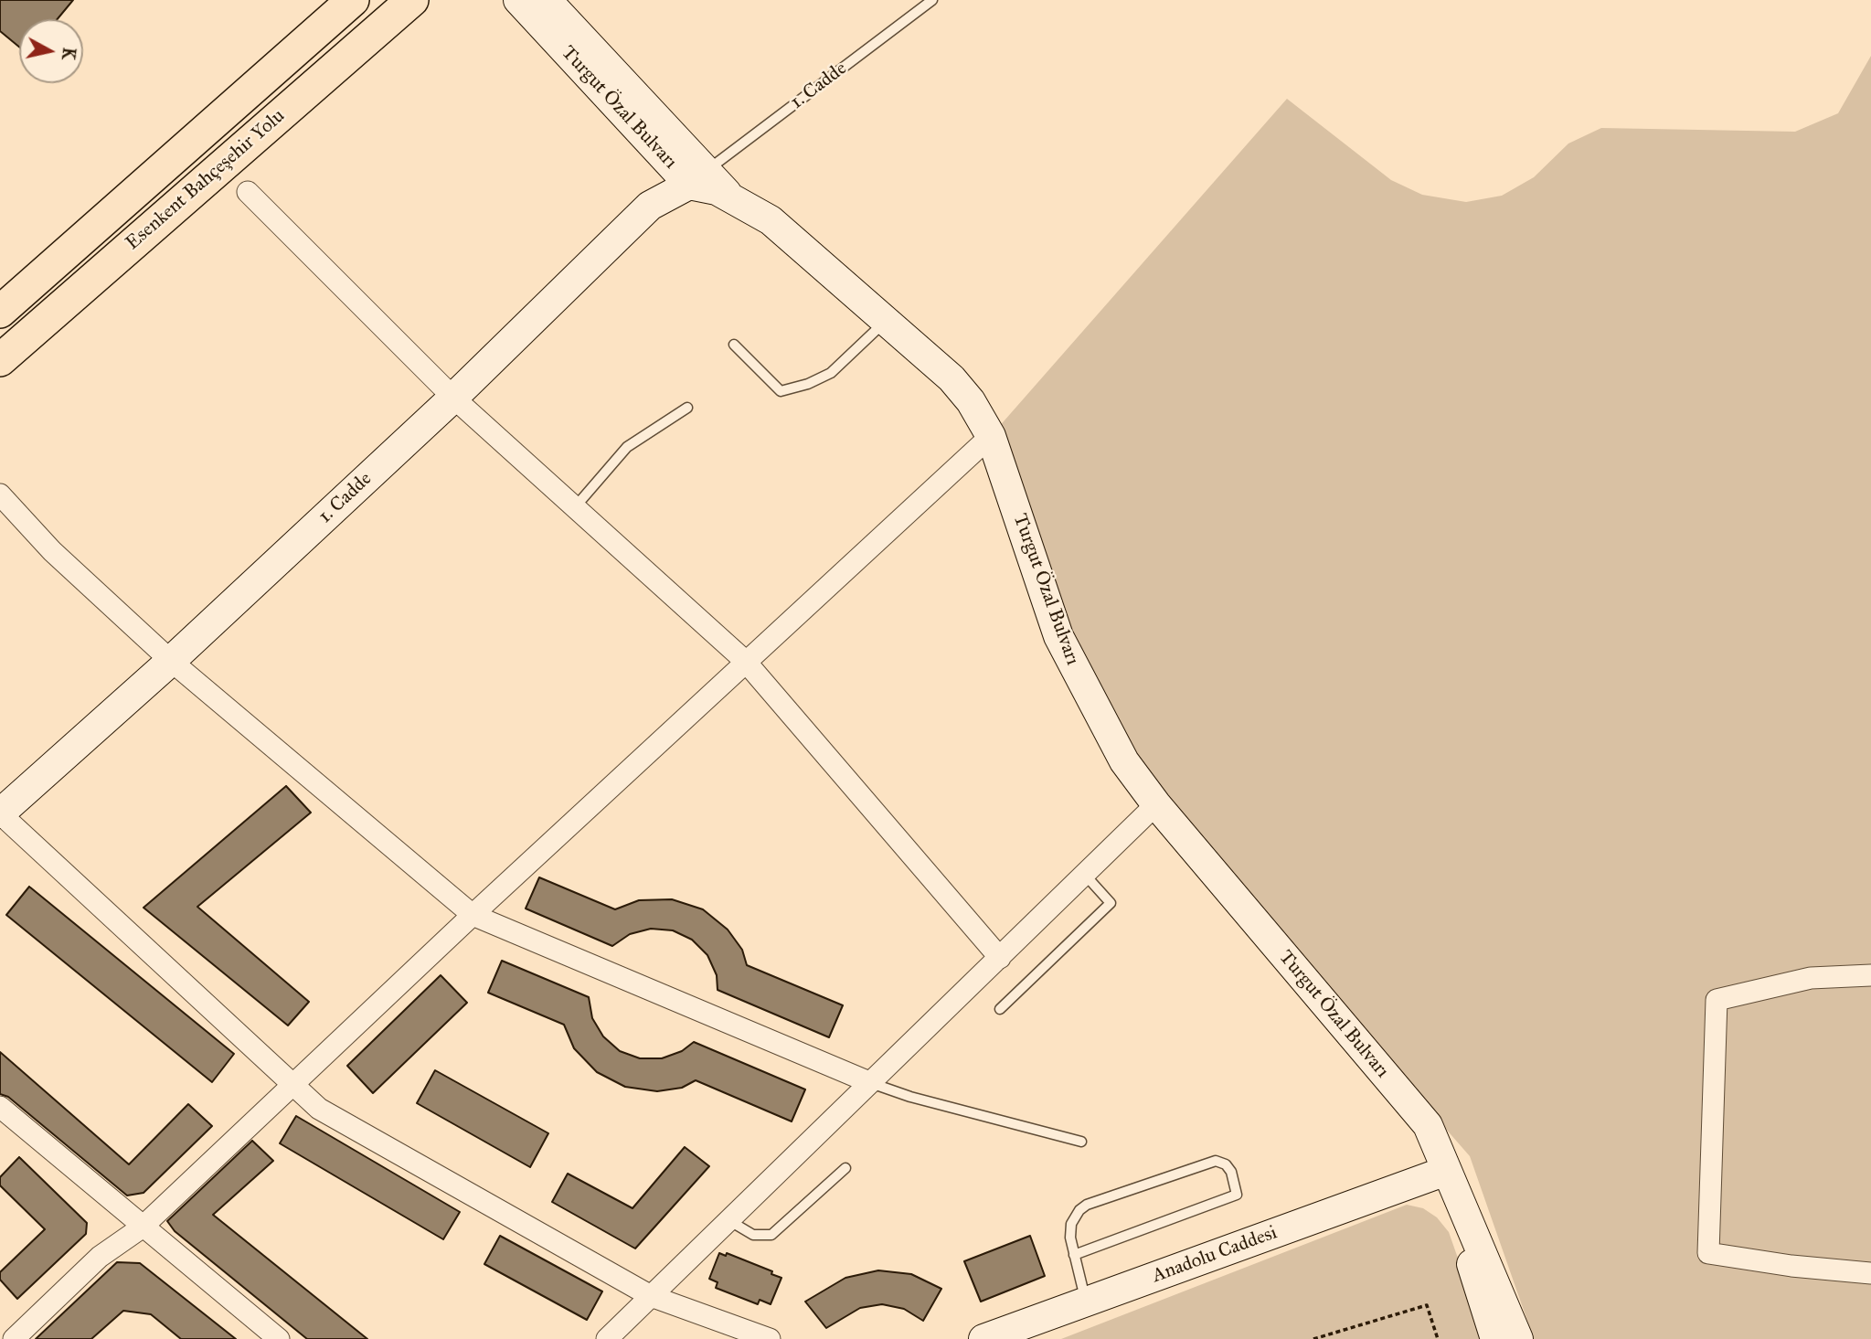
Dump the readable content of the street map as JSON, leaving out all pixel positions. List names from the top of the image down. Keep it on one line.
{"streets":{"main road":["Esenkent Bahçeşehir Yolu"],"street":["1. Cadde","Turgut Özal Bulvarı","Anadolu Caddesi"]},"crossings":[["1. Cadde","Turgut Özal Bulvarı"],["Turgut Özal Bulvarı","Anadolu Caddesi"]],"north":"right"}
